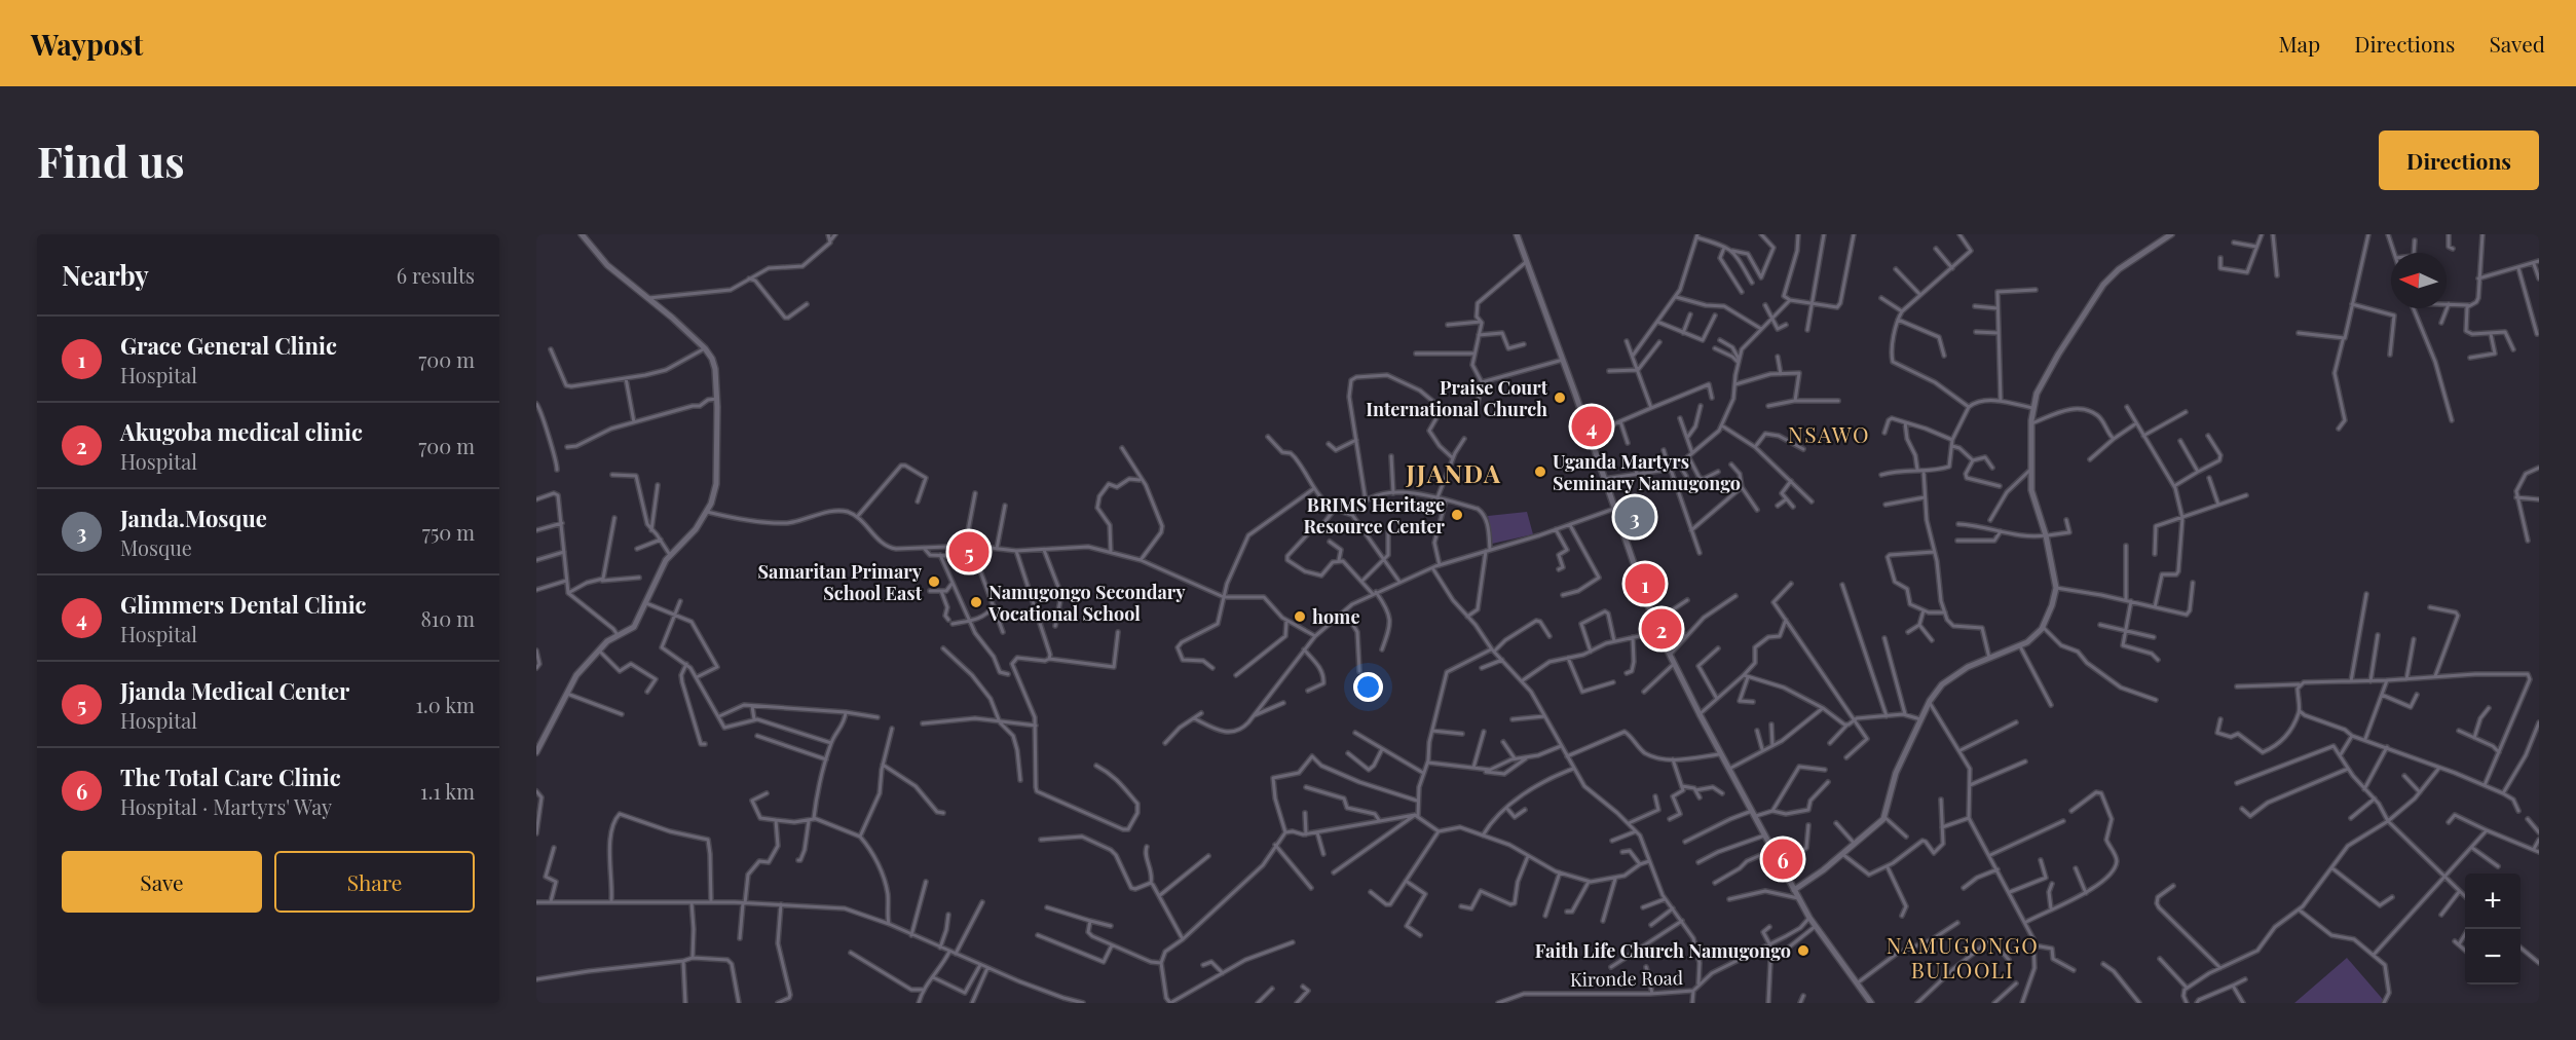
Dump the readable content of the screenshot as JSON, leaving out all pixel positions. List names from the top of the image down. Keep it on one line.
{"streets":{"street":["Kironde Road"]},"districts":["NSAWO","JJANDA","NAMUGONGO BULOOLI"],"places":["Praise Court International Church","Uganda Martyrs Seminary Namugongo","BRIMS Heritage Resource Center","Samaritan Primary School East","Namugongo Secondary Vocational School","home","Faith Life Church Namugongo"],"north":"left","page":{"header":"Waypost","nav":["Map","Directions","Saved"],"buttons":["Directions",["Save","Share"]],"title":"Find us","heading":["Nearby","6 results"],"list":[{"mark":"1","name":"Grace General Clinic","note":"Hospital","value":"700 m"},{"mark":"2","name":"Akugoba medical clinic","note":"Hospital","value":"700 m"},{"mark":"3","name":"Janda.Mosque","note":"Mosque","value":"750 m"},{"mark":"4","name":"Glimmers Dental Clinic","note":"Hospital","value":"810 m"},{"mark":"5","name":"Jjanda Medical Center","note":"Hospital","value":"1.0 km"},{"mark":"6","name":"The Total Care Clinic","note":"Hospital · Martyrs' Way","value":"1.1 km"}],"pins":["4","3","5","1","2","6"],"map_buttons":["+","−"]}}
